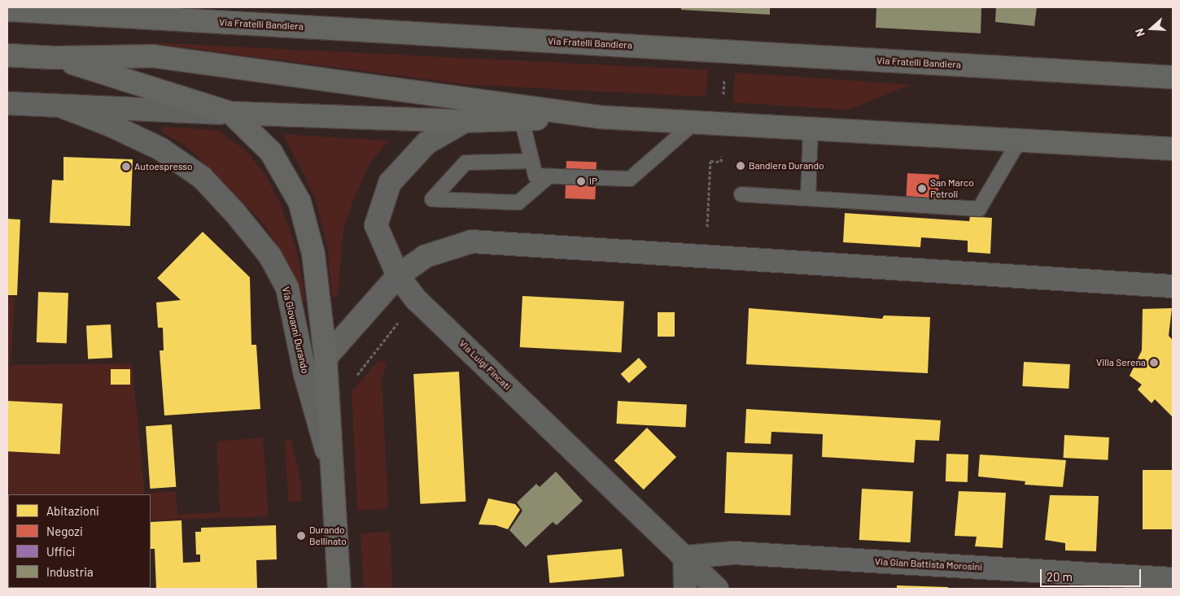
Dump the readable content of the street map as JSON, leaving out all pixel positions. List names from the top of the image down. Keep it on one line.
{"streets":{"main road":["Via Fratelli Bandiera","Via Giovanni Durando"],"street":["Via Luigi Fincati","Via Gian Battista Morosini"]},"crossings":[["Via Luigi Fincati","Via Gian Battista Morosini"]],"places":["Bandiera Durando","Autoespresso","IP","San Marco Petroli","Villa Serena","Durando Bellinato"],"legend":["Abitazioni","Negozi","Uffici","Industria"],"scale_bar":"20 m","north":"left"}
